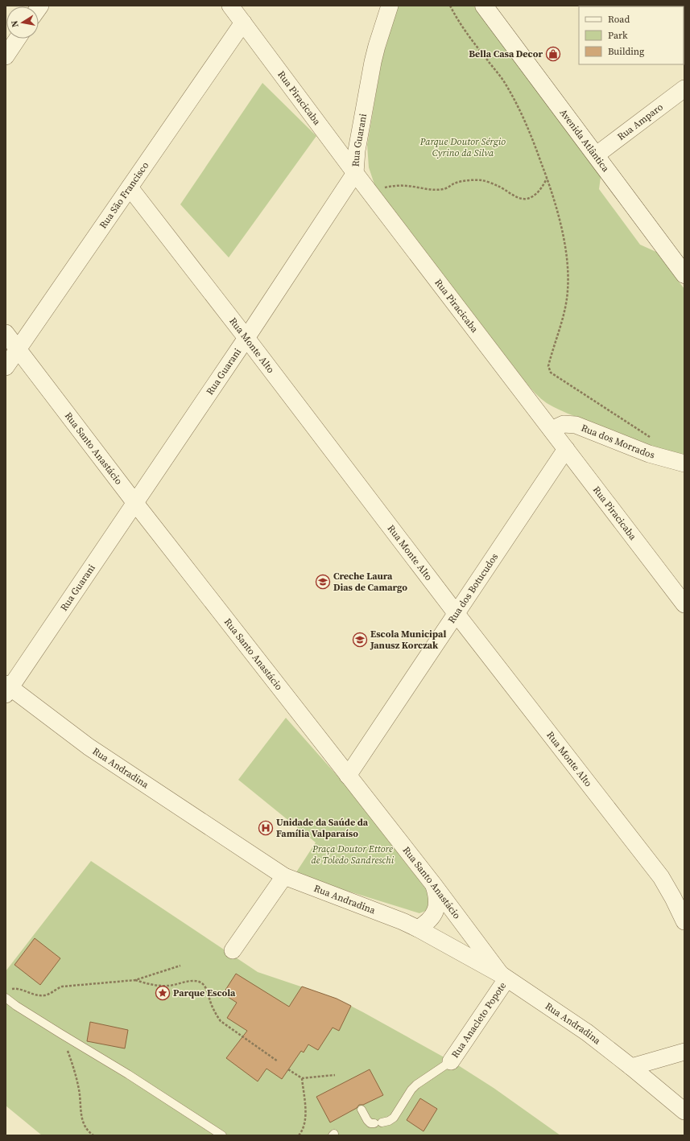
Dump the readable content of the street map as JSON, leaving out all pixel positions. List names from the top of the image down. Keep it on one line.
{"streets":{"main road":["Avenida Atlântica"],"street":["Rua Piracicaba","Rua Amparo","Rua Guarani","Rua São Francisco","Rua Monte Alto","Rua dos Morrados","Rua Santo Anastácio","Rua dos Botucudos","Rua Andradina","Rua Anacleto Popote"]},"crossings":[["Rua Piracicaba","Rua Guarani"],["Rua Piracicaba","Rua São Francisco"],["Rua Piracicaba","Rua dos Morrados"],["Rua Piracicaba","Rua dos Botucudos"],["Rua Amparo","Avenida Atlântica"],["Rua Guarani","Rua Monte Alto"],["Rua Guarani","Rua Santo Anastácio"],["Rua Guarani","Rua Andradina"],["Rua São Francisco","Rua Monte Alto"],["Rua São Francisco","Rua Santo Anastácio"],["Rua Monte Alto","Rua dos Botucudos"],["Rua Santo Anastácio","Rua dos Botucudos"],["Rua Santo Anastácio","Rua Andradina"],["Rua Santo Anastácio","Rua Anacleto Popote"],["Rua Andradina","Rua Anacleto Popote"]],"parks":["Parque Doutor Sérgio Cyrino da Silva","Praça Doutor Ettore de Toledo Sandreschi"],"places":{"shop":["Bella Casa Decor"],"school or university":["Creche Laura Dias de Camargo","Escola Municipal Janusz Korczak"],"hospital":["Unidade da Saúde da Família Valparaíso"],"place":["Parque Escola"]},"legend":["Road","Park","Building"],"north":"left"}
